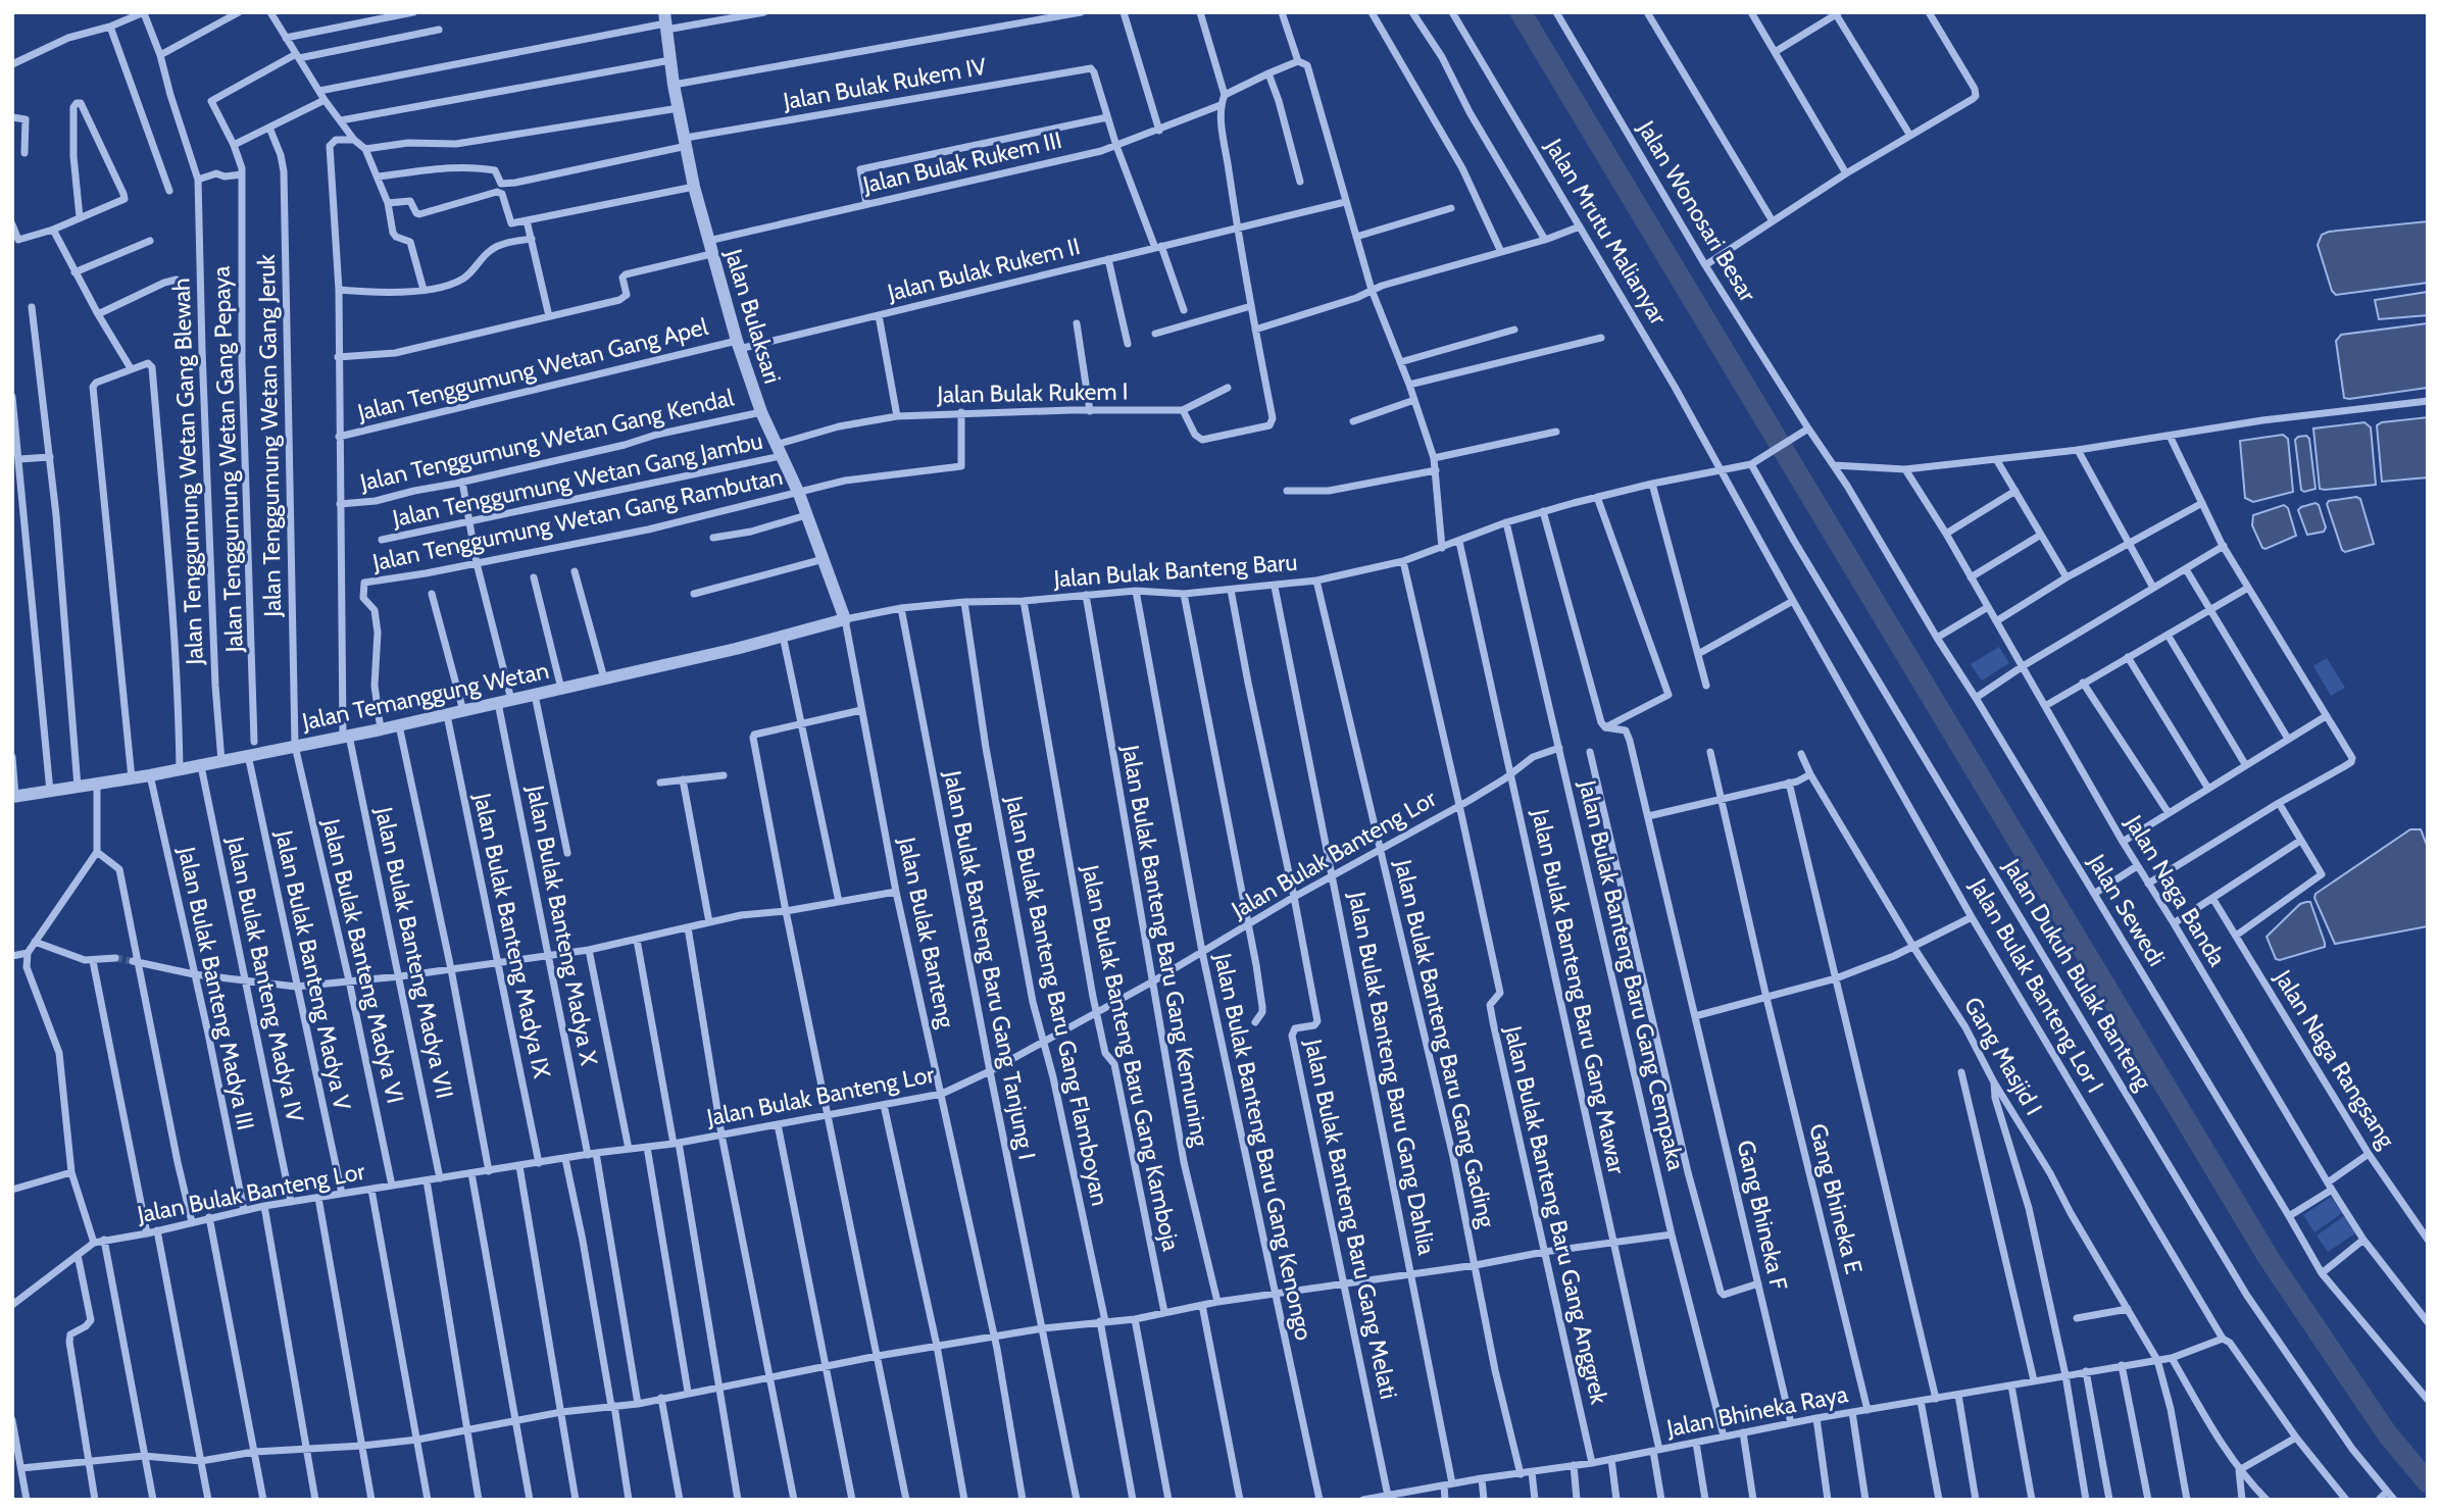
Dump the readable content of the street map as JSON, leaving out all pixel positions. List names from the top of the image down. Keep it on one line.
{"streets":{"street":["Jalan Bulak Rukem IV","Jalan Bulak Rukem III","Jalan Wonosari Besar","Jalan Mrutu Malianyar","Jalan Bulak Rukem II","Jalan Bulaksari","Jalan Tenggumung Wetan Gang Apel","Jalan Bulak Rukem I","Jalan Tenggumung Wetan Gang Jeruk","Jalan Tenggumung Wetan Gang Kendal","Jalan Tenggumung Wetan Gang Pepaya","Jalan Tenggumung Wetan Gang Blewah","Jalan Tenggumung Wetan Gang Jambu","Jalan Tenggumung Wetan Gang Rambutan","Jalan Bulak Banteng Baru","Jalan Temanggung Wetan","Jalan Bulak Banteng Lor","Jalan Naga Banda","Jalan Sewedi","Jalan Bulak Banteng Madya X","Jalan Bulak Banteng","Jalan Bulak Banteng Madya IX","Jalan Bulak Banteng Baru Gang Kemuning","Jalan Bulak Banteng Madya VII","Jalan Bulak Banteng Madya VI","Jalan Bulak Banteng Baru Gang Tanjung I","Jalan Bulak Banteng Madya V","Jalan Dukuh Bulak Banteng","Jalan Bulak Banteng Baru Gang Cempaka","Jalan Bulak Banteng Madya IV","Jalan Bulak Banteng Lor I","Jalan Bulak Banteng Madya III","Jalan Bulak Banteng Baru Gang Mawar","Jalan Bulak Banteng Baru Gang Flamboyan","Jalan Bulak Banteng Baru Gang Gading","Gang Masjid I","Jalan Bulak Banteng Baru Gang Kamboja","Jalan Naga Rangsang","Jalan Bulak Banteng Baru Gang Dahlia","Jalan Bulak Banteng Baru Gang Kenongo","Gang Bhineka E","Jalan Bulak Banteng Baru Gang Anggrek","Gang Bhineka F","Jalan Bulak Banteng Baru Gang Melati","Jalan Bhineka Raya"]},"crossings":[["Jalan Bulak Rukem IV","Jalan Bulaksari"],["Jalan Bulak Rukem III","Jalan Bulaksari"],["Jalan Wonosari Besar","Jalan Bulak Banteng Baru"],["Jalan Wonosari Besar","Jalan Sewedi"],["Jalan Mrutu Malianyar","Jalan Bulak Banteng Baru"],["Jalan Mrutu Malianyar","Jalan Bulak Banteng Lor I"],["Jalan Bulak Rukem II","Jalan Bulaksari"],["Jalan Bulak Rukem II","Jalan Tenggumung Wetan Gang Apel"],["Jalan Bulaksari","Jalan Tenggumung Wetan Gang Apel"],["Jalan Bulaksari","Jalan Bulak Rukem I"],["Jalan Bulaksari","Jalan Tenggumung Wetan Gang Kendal"],["Jalan Bulaksari","Jalan Tenggumung Wetan Gang Jambu"],["Jalan Bulaksari","Jalan Tenggumung Wetan Gang Rambutan"],["Jalan Bulaksari","Jalan Bulak Banteng Baru"],["Jalan Bulaksari","Jalan Temanggung Wetan"],["Jalan Bulaksari","Jalan Bulak Banteng"],["Jalan Tenggumung Wetan Gang Apel","Jalan Bulak Banteng Madya VII"],["Jalan Bulak Rukem I","Jalan Tenggumung Wetan Gang Jambu"],["Jalan Bulak Rukem I","Jalan Tenggumung Wetan Gang Rambutan"],["Jalan Tenggumung Wetan Gang Jeruk","Jalan Temanggung Wetan"],["Jalan Tenggumung Wetan Gang Jeruk","Jalan Bulak Banteng Madya VI"],["Jalan Tenggumung Wetan Gang Kendal","Jalan Bulak Banteng Madya VII"],["Jalan Tenggumung Wetan Gang Pepaya","Jalan Temanggung Wetan"],["Jalan Tenggumung Wetan Gang Pepaya","Jalan Bulak Banteng Madya V"],["Jalan Tenggumung Wetan Gang Blewah","Jalan Temanggung Wetan"],["Jalan Tenggumung Wetan Gang Rambutan","Jalan Temanggung Wetan"],["Jalan Bulak Banteng Baru","Jalan Temanggung Wetan"],["Jalan Bulak Banteng Baru","Jalan Sewedi"],["Jalan Bulak Banteng Baru","Jalan Bulak Banteng"],["Jalan Bulak Banteng Baru","Jalan Bulak Banteng Baru Gang Kemuning"],["Jalan Bulak Banteng Baru","Jalan Bulak Banteng Baru Gang Tanjung I"],["Jalan Bulak Banteng Baru","Jalan Dukuh Bulak Banteng"],["Jalan Bulak Banteng Baru","Jalan Bulak Banteng Baru Gang Cempaka"],["Jalan Bulak Banteng Baru","Jalan Bulak Banteng Lor I"],["Jalan Bulak Banteng Baru","Jalan Bulak Banteng Baru Gang Mawar"],["Jalan Bulak Banteng Baru","Jalan Bulak Banteng Baru Gang Flamboyan"],["Jalan Bulak Banteng Baru","Jalan Bulak Banteng Baru Gang Gading"],["Jalan Bulak Banteng Baru","Jalan Bulak Banteng Baru Gang Kamboja"],["Jalan Bulak Banteng Baru","Jalan Bulak Banteng Baru Gang Dahlia"],["Jalan Bulak Banteng Baru","Jalan Bulak Banteng Baru Gang Kenongo"],["Jalan Bulak Banteng Baru","Jalan Bulak Banteng Baru Gang Anggrek"],["Jalan Bulak Banteng Baru","Jalan Bulak Banteng Baru Gang Melati"],["Jalan Temanggung Wetan","Jalan Bulak Banteng Madya X"],["Jalan Temanggung Wetan","Jalan Bulak Banteng"],["Jalan Temanggung Wetan","Jalan Bulak Banteng Madya IX"],["Jalan Temanggung Wetan","Jalan Bulak Banteng Madya VII"],["Jalan Temanggung Wetan","Jalan Bulak Banteng Madya VI"],["Jalan Temanggung Wetan","Jalan Bulak Banteng Madya V"],["Jalan Temanggung Wetan","Jalan Bulak Banteng Madya IV"],["Jalan Temanggung Wetan","Jalan Bulak Banteng Madya III"],["Jalan Bulak Banteng Lor","Jalan Bulak Banteng Madya X"],["Jalan Bulak Banteng Lor","Jalan Bulak Banteng"],["Jalan Bulak Banteng Lor","Jalan Bulak Banteng Madya IX"],["Jalan Bulak Banteng Lor","Jalan Bulak Banteng Baru Gang Kemuning"],["Jalan Bulak Banteng Lor","Jalan Bulak Banteng Madya VII"],["Jalan Bulak Banteng Lor","Jalan Bulak Banteng Madya VI"],["Jalan Bulak Banteng Lor","Jalan Bulak Banteng Baru Gang Tanjung I"],["Jalan Bulak Banteng Lor","Jalan Bulak Banteng Madya V"],["Jalan Bulak Banteng Lor","Jalan Bulak Banteng Baru Gang Cempaka"],["Jalan Bulak Banteng Lor","Jalan Bulak Banteng Madya IV"],["Jalan Bulak Banteng Lor","Jalan Bulak Banteng Madya III"],["Jalan Bulak Banteng Lor","Jalan Bulak Banteng Baru Gang Mawar"],["Jalan Bulak Banteng Lor","Jalan Bulak Banteng Baru Gang Flamboyan"],["Jalan Bulak Banteng Lor","Jalan Bulak Banteng Baru Gang Gading"],["Jalan Bulak Banteng Lor","Jalan Bulak Banteng Baru Gang Kamboja"],["Jalan Bulak Banteng Lor","Jalan Bulak Banteng Baru Gang Dahlia"],["Jalan Bulak Banteng Lor","Jalan Bulak Banteng Baru Gang Kenongo"],["Jalan Bulak Banteng Lor","Jalan Bulak Banteng Baru Gang Anggrek"],["Jalan Bulak Banteng Lor","Jalan Bulak Banteng Baru Gang Melati"],["Jalan Bulak Banteng Baru Gang Cempaka","Jalan Bhineka Raya"],["Jalan Bulak Banteng Lor I","Jalan Bhineka Raya"],["Jalan Bulak Banteng Baru Gang Mawar","Jalan Bhineka Raya"],["Jalan Bulak Banteng Baru Gang Gading","Jalan Bhineka Raya"],["Gang Masjid I","Jalan Bhineka Raya"],["Jalan Bulak Banteng Baru Gang Dahlia","Jalan Bhineka Raya"],["Gang Bhineka E","Jalan Bhineka Raya"],["Jalan Bulak Banteng Baru Gang Anggrek","Jalan Bhineka Raya"],["Gang Bhineka F","Jalan Bhineka Raya"],["Jalan Bulak Banteng Baru Gang Melati","Jalan Bhineka Raya"]]}
